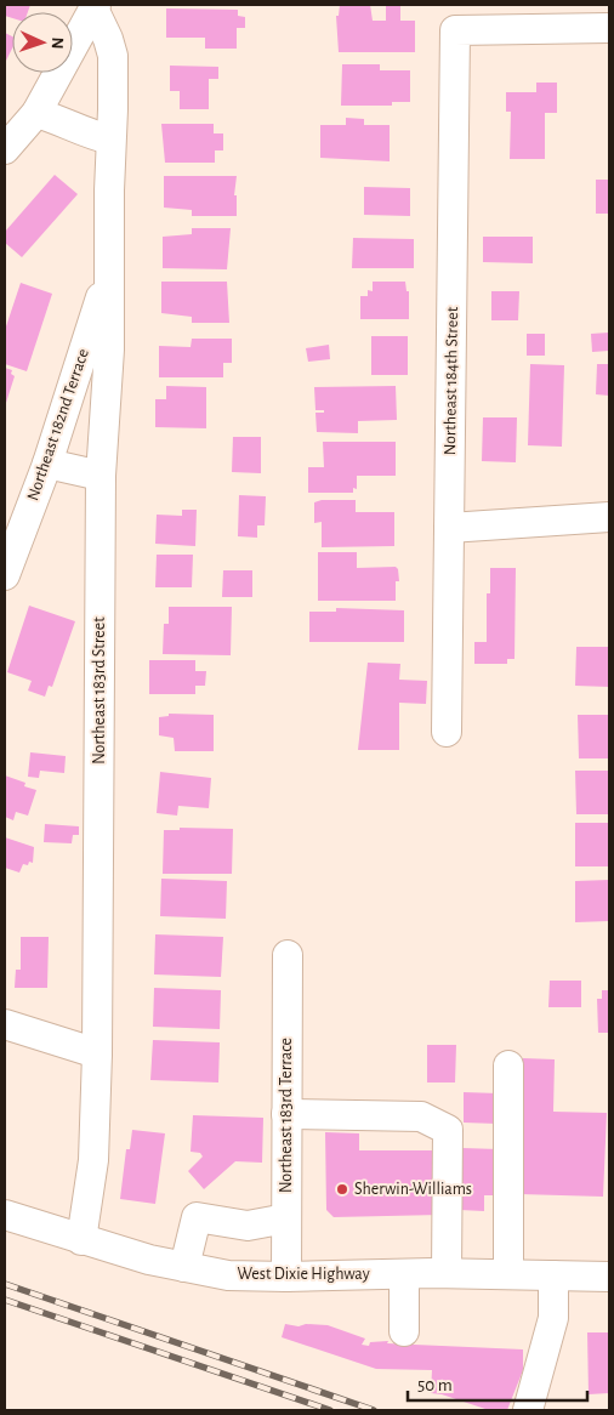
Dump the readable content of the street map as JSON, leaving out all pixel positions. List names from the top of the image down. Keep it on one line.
{"streets":{"street":["Northeast 184th Street","Northeast 182nd Terrace","Northeast 183rd Street","Northeast 183rd Terrace","West Dixie Highway"]},"crossings":[["Northeast 182nd Terrace","Northeast 183rd Street"],["Northeast 183rd Street","West Dixie Highway"],["Northeast 183rd Terrace","West Dixie Highway"]],"places":["Sherwin-Williams"],"scale_bar":"50 m","north":"right"}
